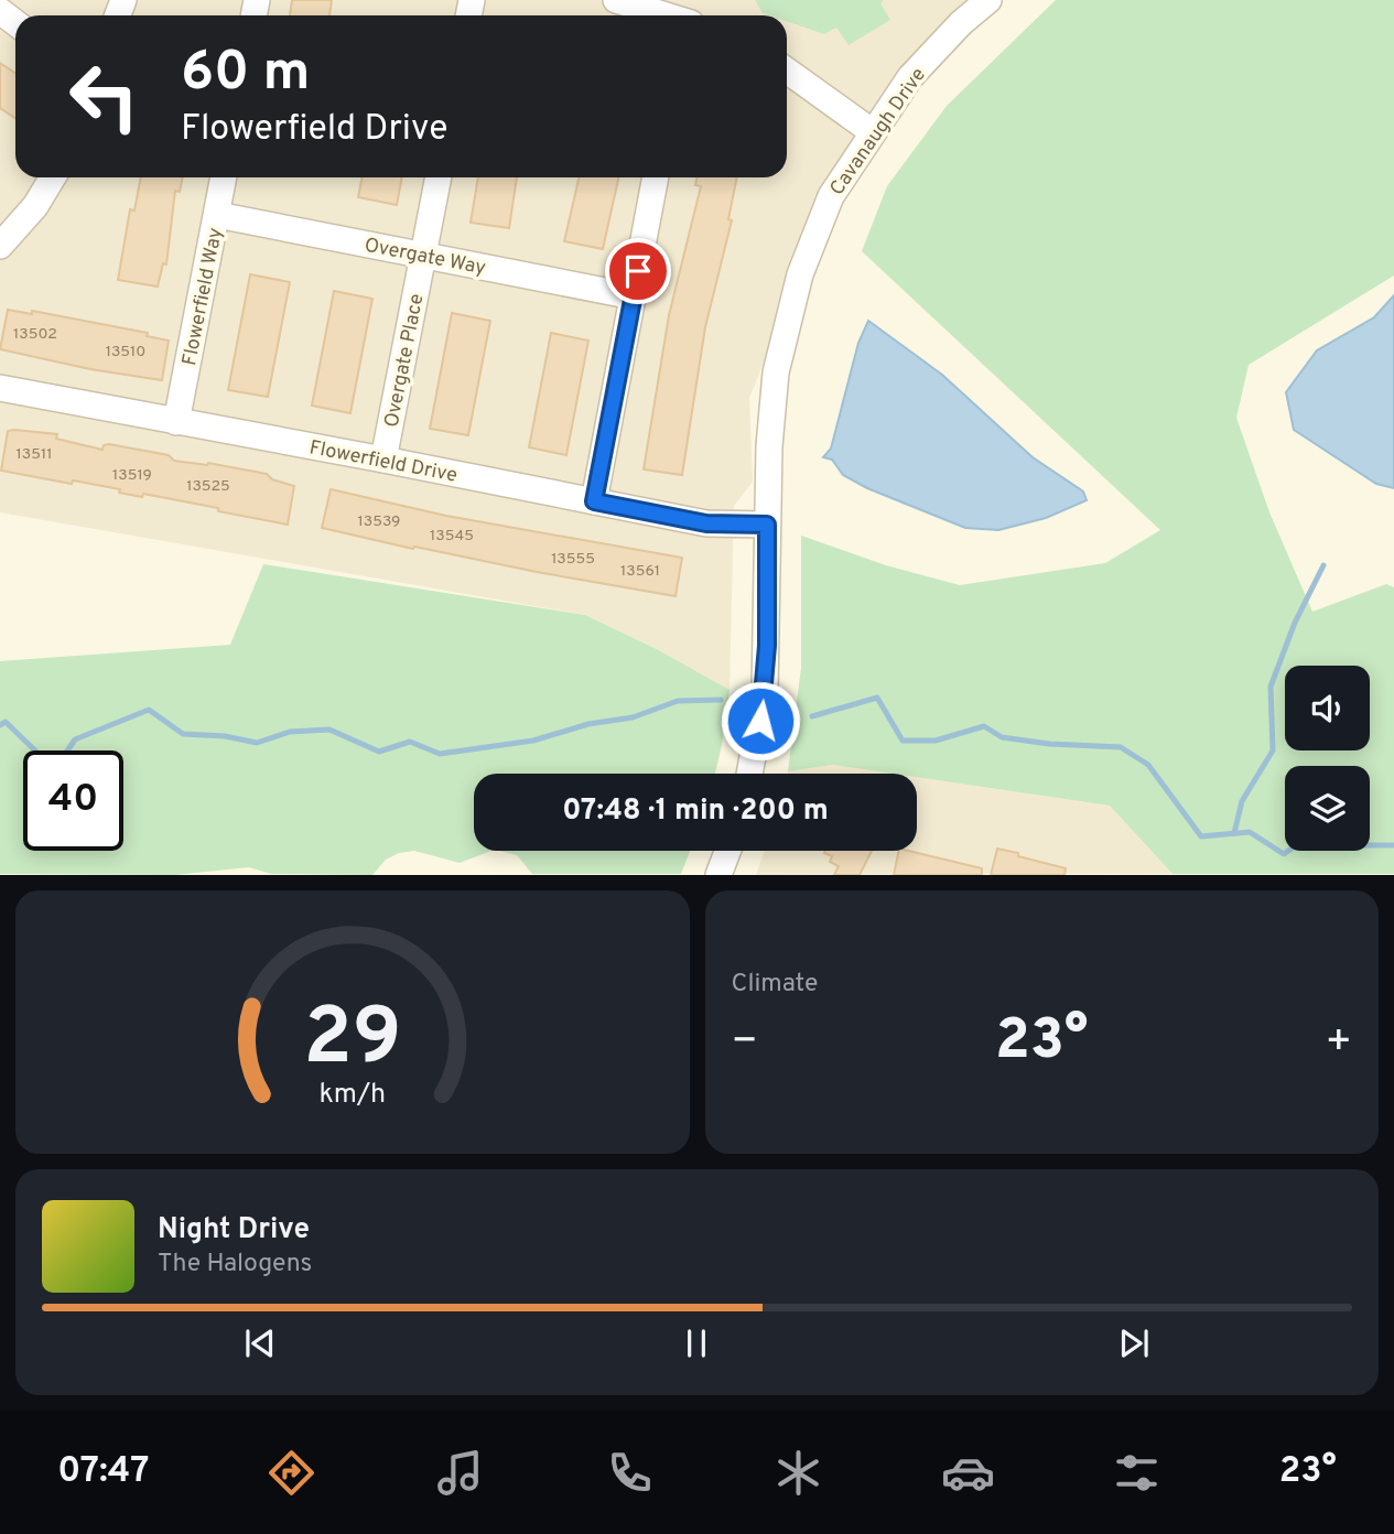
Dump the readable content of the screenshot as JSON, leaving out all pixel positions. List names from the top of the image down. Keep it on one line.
{"streets":{"street":["Cavanaugh Drive","Overgate Way","Flowerfield Way","Overgate Place","Flowerfield Drive"]},"crossings":[["Cavanaugh Drive","Flowerfield Drive"],["Overgate Way","Flowerfield Way"],["Overgate Way","Overgate Place"],["Flowerfield Way","Flowerfield Drive"],["Overgate Place","Flowerfield Drive"]],"house_numbers":["13502","13510","13511","13519","13525","13539","13545","13555","13561"],"page":{"turn":["60 m","Flowerfield Drive"],"limit":"40","trip":"07:48 · 1 min · 200 m","tile":"Climate","heat":["−","23°","+"],"song":["Night Drive","The Halogens"],"tabs":["07:47","23°"],"gauge":["29","km/h"]}}
